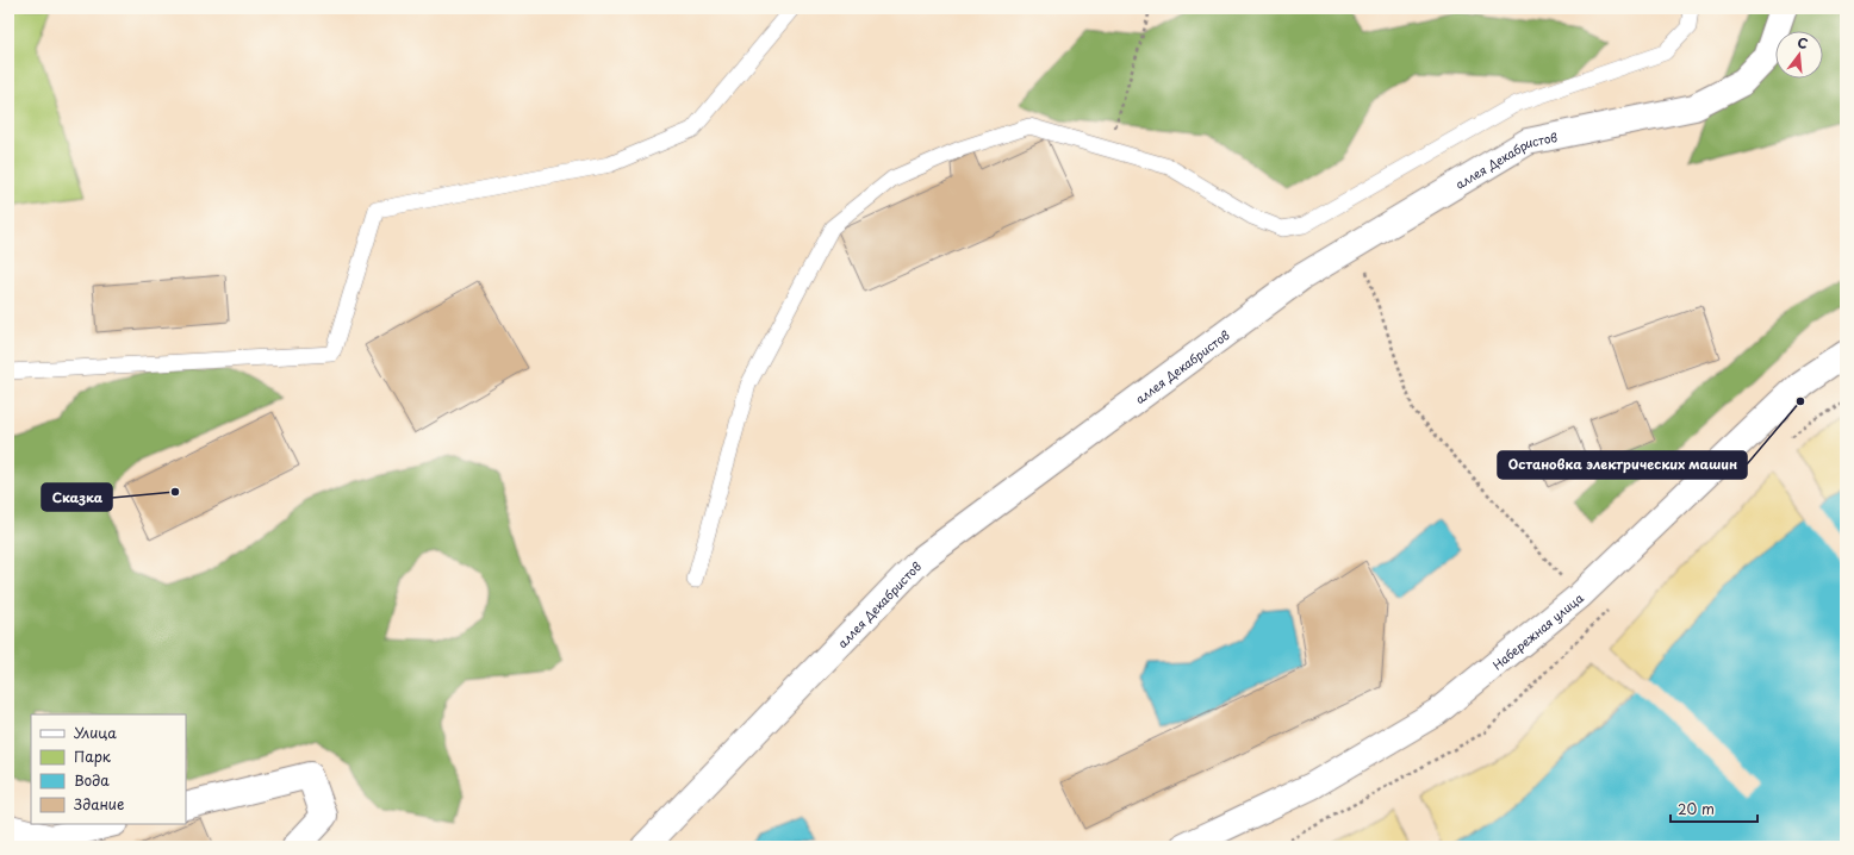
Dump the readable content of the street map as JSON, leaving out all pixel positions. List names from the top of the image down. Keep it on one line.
{"streets":{"street":["аллея Декабристов","Набережная улица"]},"places":["Остановка электрических машин","Сказка"],"legend":["Улица","Парк","Вода","Здание"],"scale_bar":"20 m","north":"top"}
